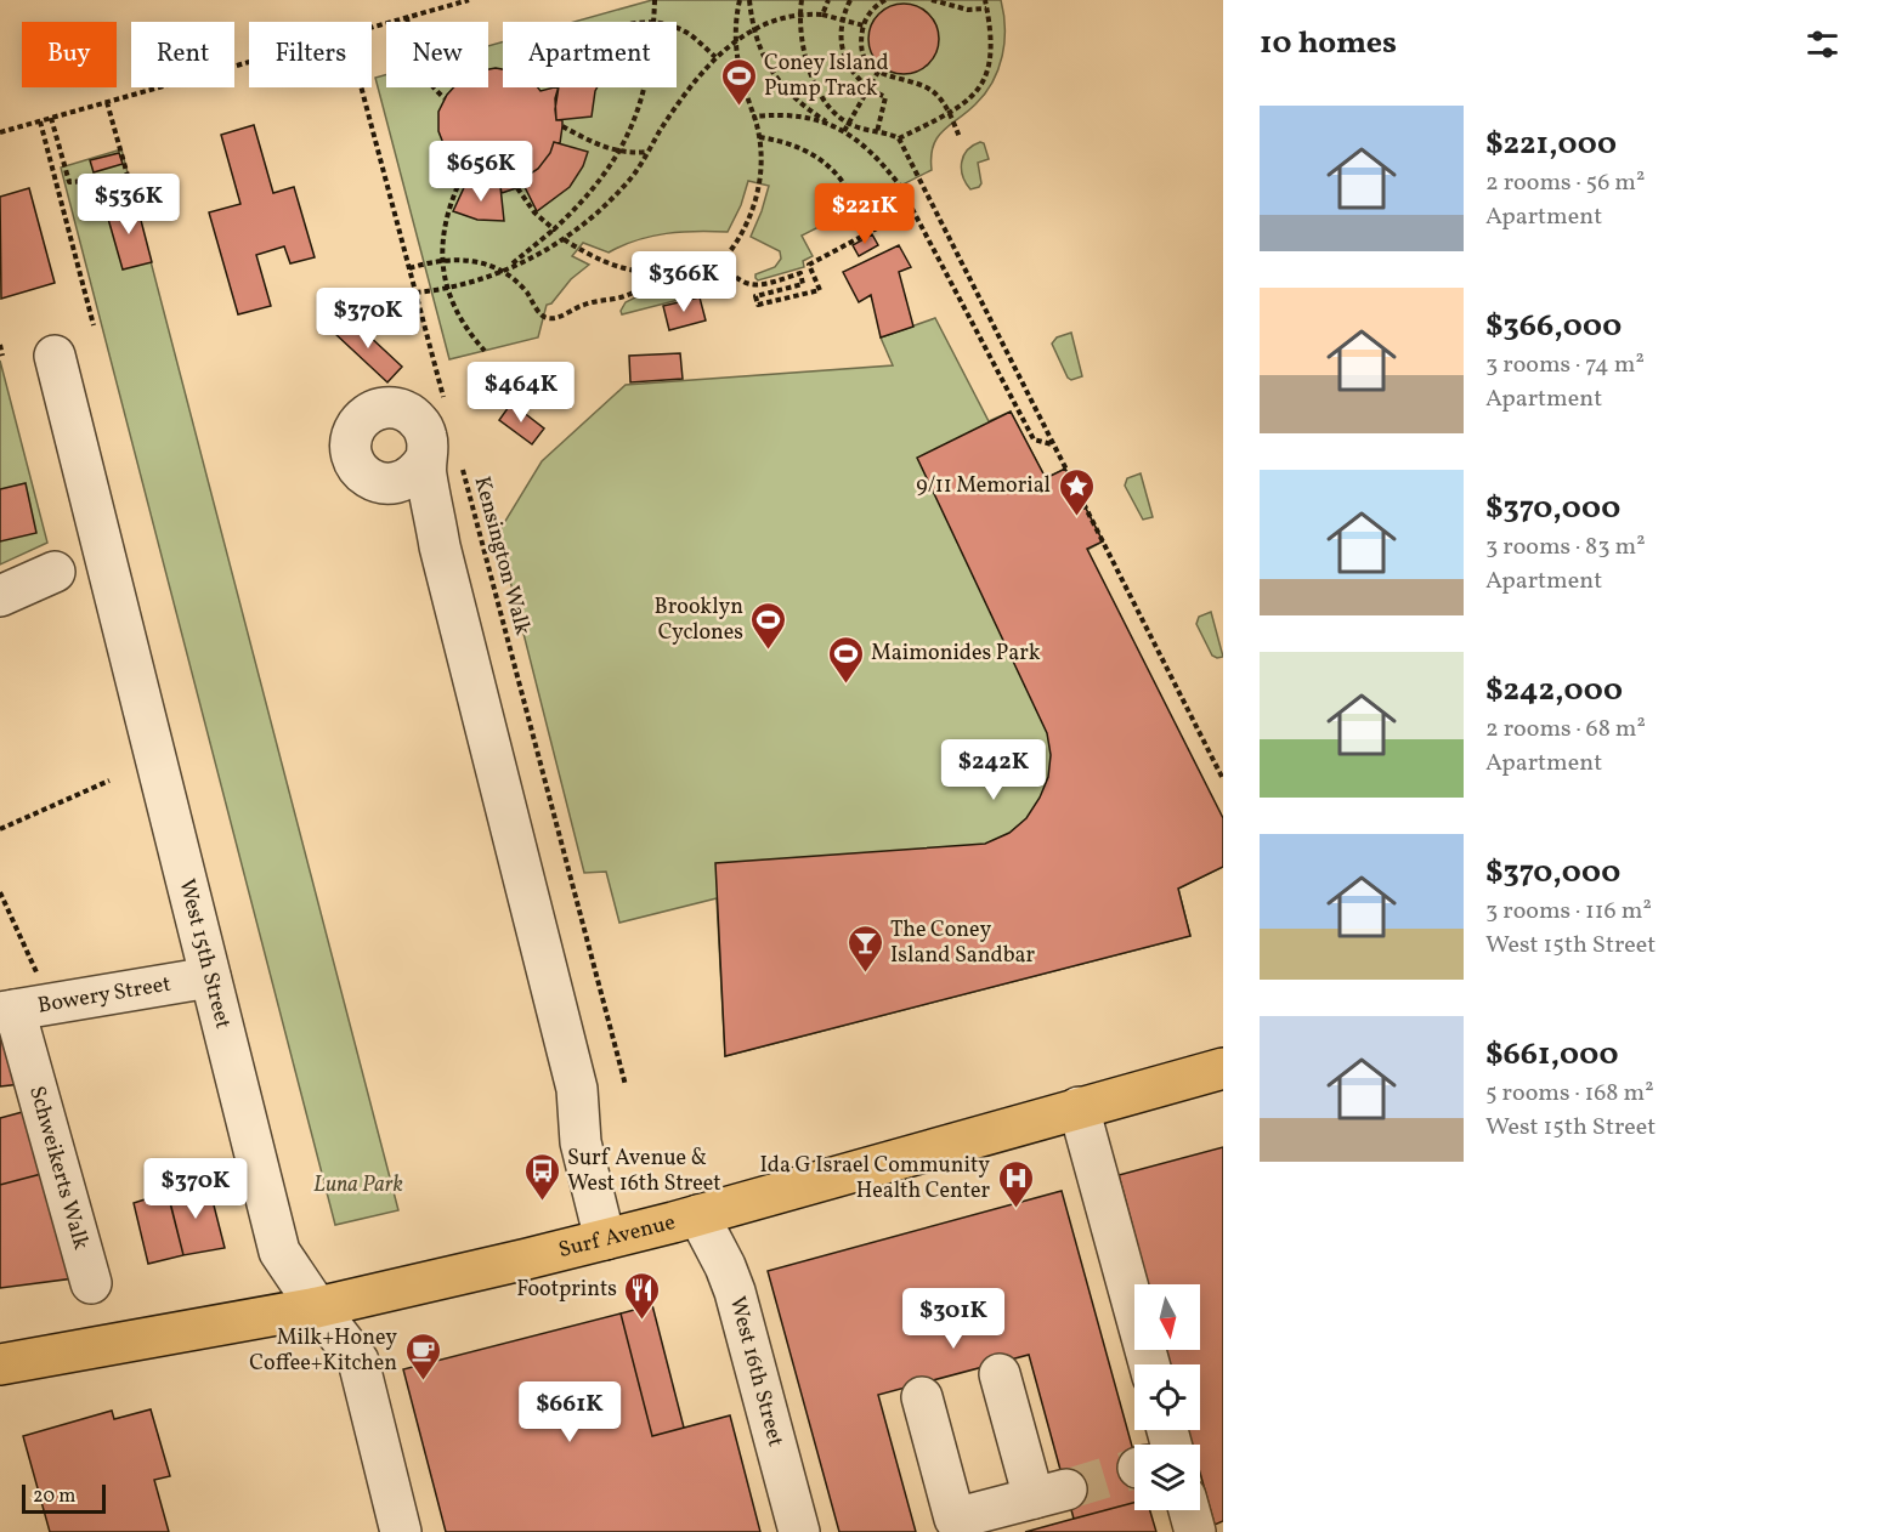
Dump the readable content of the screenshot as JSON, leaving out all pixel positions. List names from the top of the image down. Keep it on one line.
{"streets":{"main road":["Surf Avenue"],"street":["West 15th Street","Bowery Street","Schweikerts Walk","West 16th Street"],"path":["Kensington Walk"]},"crossings":[["West 15th Street","Bowery Street"],["West 15th Street","Surf Avenue"],["Bowery Street","Schweikerts Walk"],["Surf Avenue","West 16th Street"]],"parks":["Luna Park"],"places":{"sports":["Coney Island Pump Track","Brooklyn Cyclones","Maimonides Park"],"place":["9/11 Memorial"],"bar":["The Coney Island Sandbar"],"bus stop":["Surf Avenue & West 16th Street"],"hospital":["Ida G Israel Community Health Center"],"restaurant":["Footprints"],"cafe":["Milk+Honey Coffee+Kitchen"]},"scale_bar":"20 m","north":"bottom","page":{"heading":"10 homes","chip":["Buy","Rent","Filters","New","Apartment"],"list":[{"name":"$221,000","note":"2 rooms · 56 m² · Apartment"},{"name":"$366,000","note":"3 rooms · 74 m² · Apartment"},{"name":"$370,000","note":"3 rooms · 83 m² · Apartment"},{"name":"$242,000","note":"2 rooms · 68 m² · Apartment"},{"name":"$370,000","note":"3 rooms · 116 m² · West 15th Street"},{"name":"$661,000","note":"5 rooms · 168 m² · West 15th Street"}],"price":["$656K","$536K","$221K","$366K","$370K","$464K","$242K","$370K","$301K","$661K"],"scale":"20 m"}}
